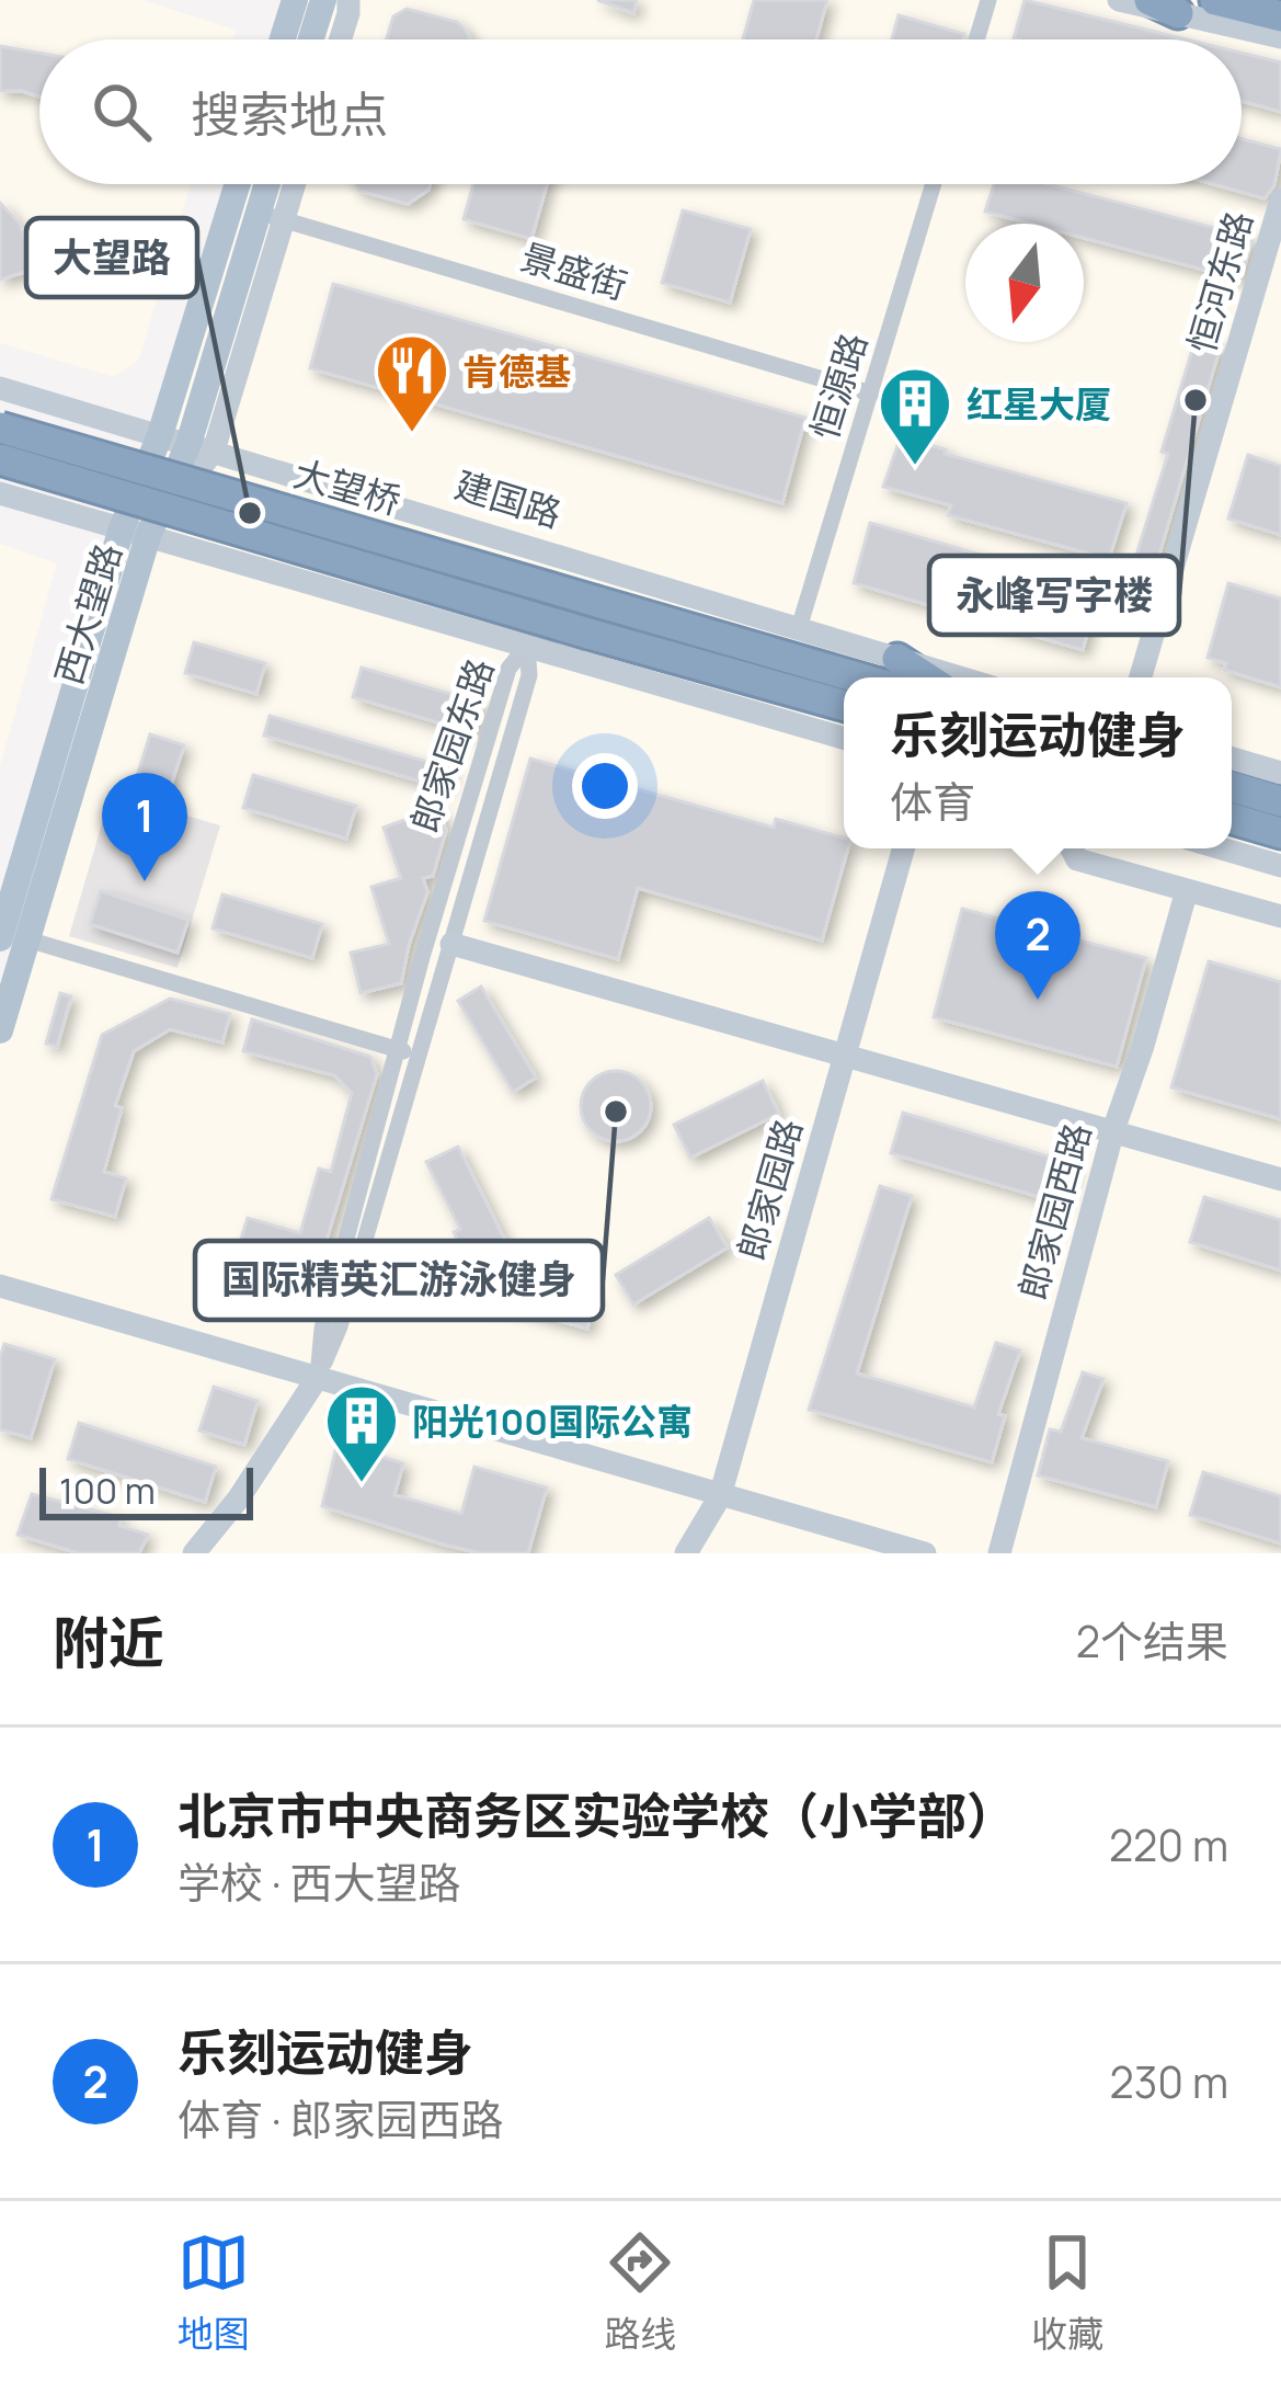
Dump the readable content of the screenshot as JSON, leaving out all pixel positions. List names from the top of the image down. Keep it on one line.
{"streets":{"highway":["大望桥","建国路"],"main road":["西大望路"],"street":["景盛街","恒河东路","恒源路","郎家园东路","郎家园路","郎家园西路"]},"crossings":[["景盛街","恒源路"],["恒源路","建国路"],["大望桥","建国路"]],"places":{"other":["永峰写字楼","大望路","国际精英汇游泳健身"],"restaurant":["肯德基"],"building":["红星大厦","阳光100国际公寓"]},"scale_bar":"100 m","north":"bottom","page":{"search":"搜索地点","popup":["乐刻运动健身","体育"],"pins":["1","2"],"scale":"100 m","heading":["附近","2个结果"],"list":[{"mark":"1","name":"北京市中央商务区实验学校（小学部）","note":"学校 · 西大望路","value":"220 m"},{"mark":"2","name":"乐刻运动健身","note":"体育 · 郎家园西路","value":"230 m"}],"nav":["地图","路线","收藏"]}}
